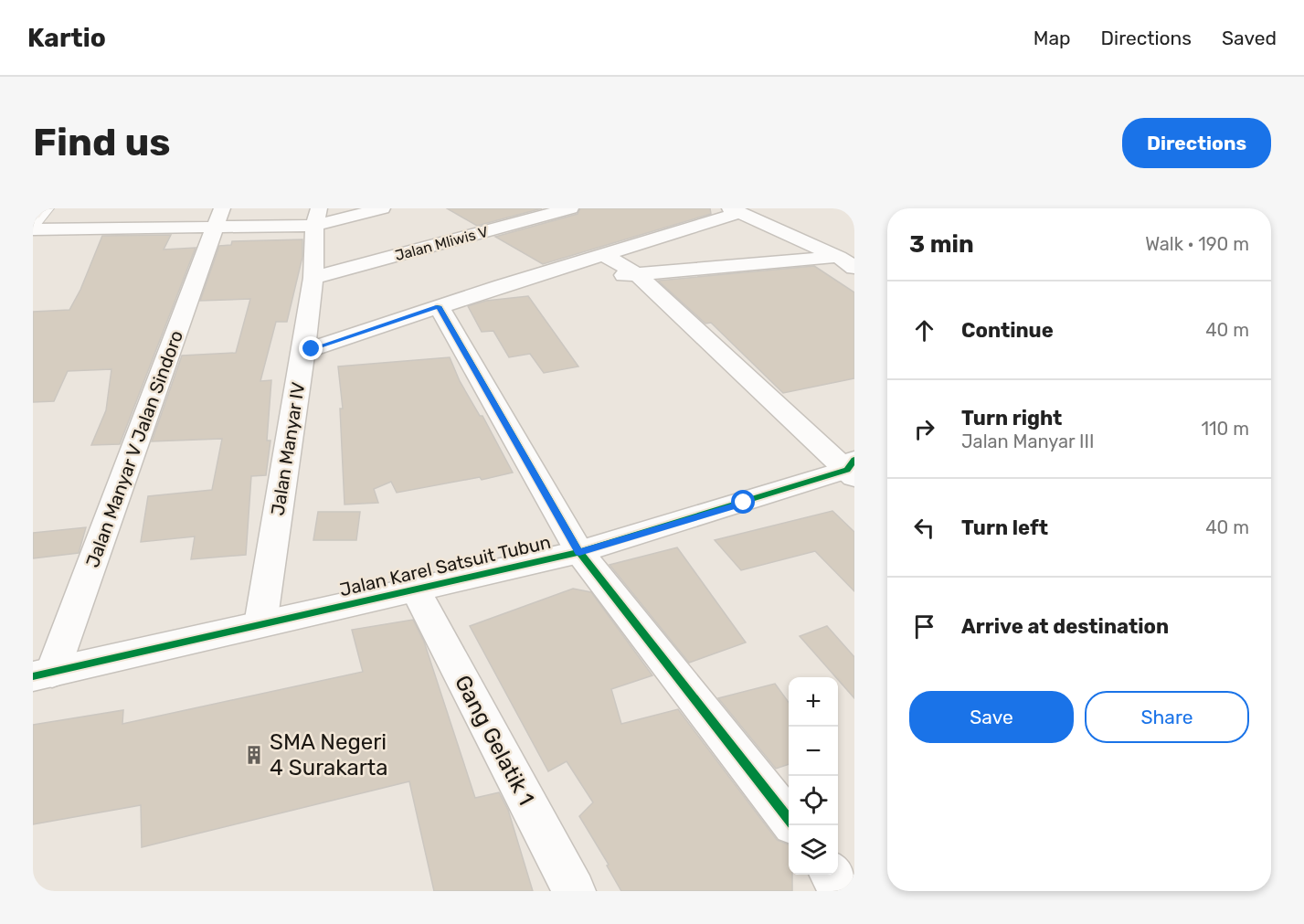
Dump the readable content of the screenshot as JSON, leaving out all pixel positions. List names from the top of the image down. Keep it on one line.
{"streets":{"street":["Jalan Mliwis V","Jalan Manyar V Jalan Sindoro","Jalan Manyar IV","Jalan Karel Satsuit Tubun","Gang Gelatik 1"]},"crossings":[["Jalan Mliwis V","Jalan Manyar IV"],["Jalan Manyar V Jalan Sindoro","Jalan Karel Satsuit Tubun"],["Jalan Manyar IV","Jalan Karel Satsuit Tubun"],["Jalan Karel Satsuit Tubun","Gang Gelatik 1"]],"places":{"building":["SMA Negeri 4 Surakarta"]},"page":{"header":"Kartio","nav":["Map","Directions","Saved"],"buttons":["Directions",["Save","Share"]],"title":"Find us","heading":["3 min","Walk · 190 m"],"list":[["Continue","40 m"],["Turn right","Jalan Manyar III","110 m"],["Turn left","40 m"],"Arrive at destination"],"map_buttons":["+","−"]}}
